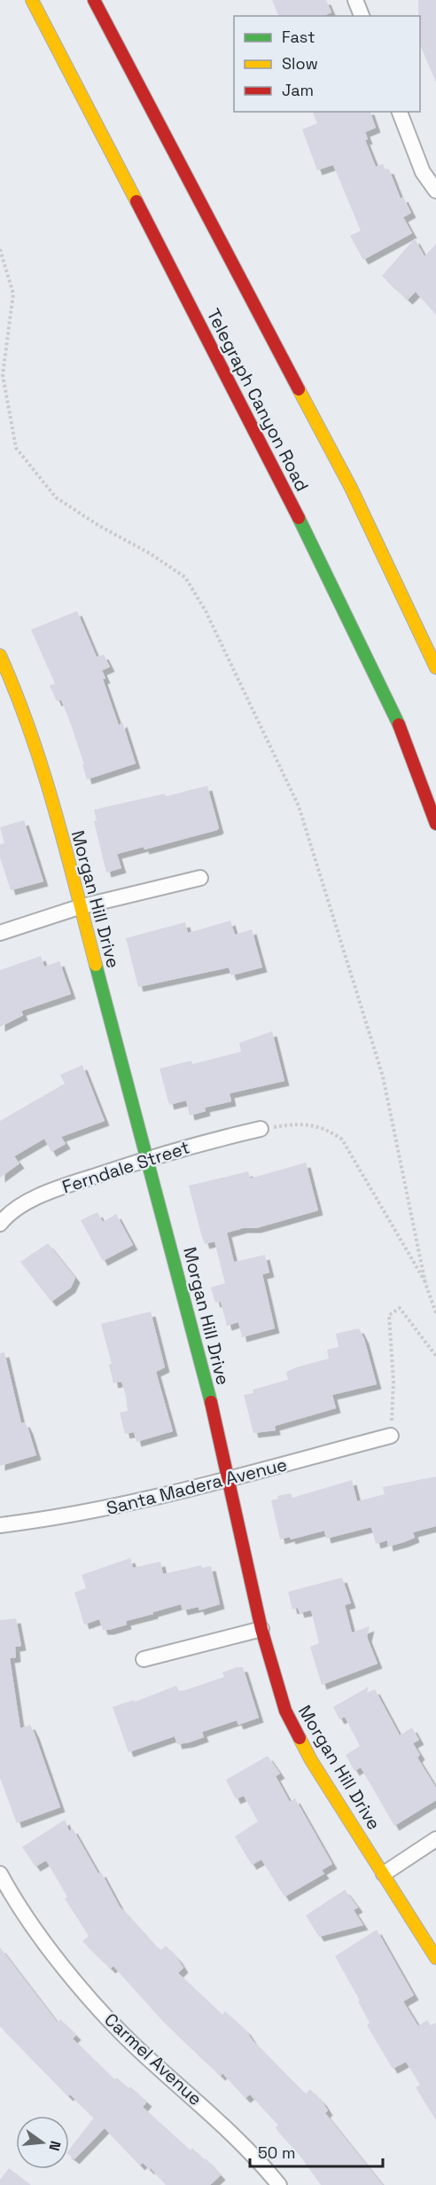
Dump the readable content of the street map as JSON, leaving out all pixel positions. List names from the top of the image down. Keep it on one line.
{"streets":{"main road":["Telegraph Canyon Road","Morgan Hill Drive"],"street":["Ferndale Street","Santa Madera Avenue","Carmel Avenue"]},"crossings":[["Morgan Hill Drive","Ferndale Street"],["Morgan Hill Drive","Santa Madera Avenue"]],"legend":["Fast","Slow","Jam"],"scale_bar":"50 m","north":"right"}
